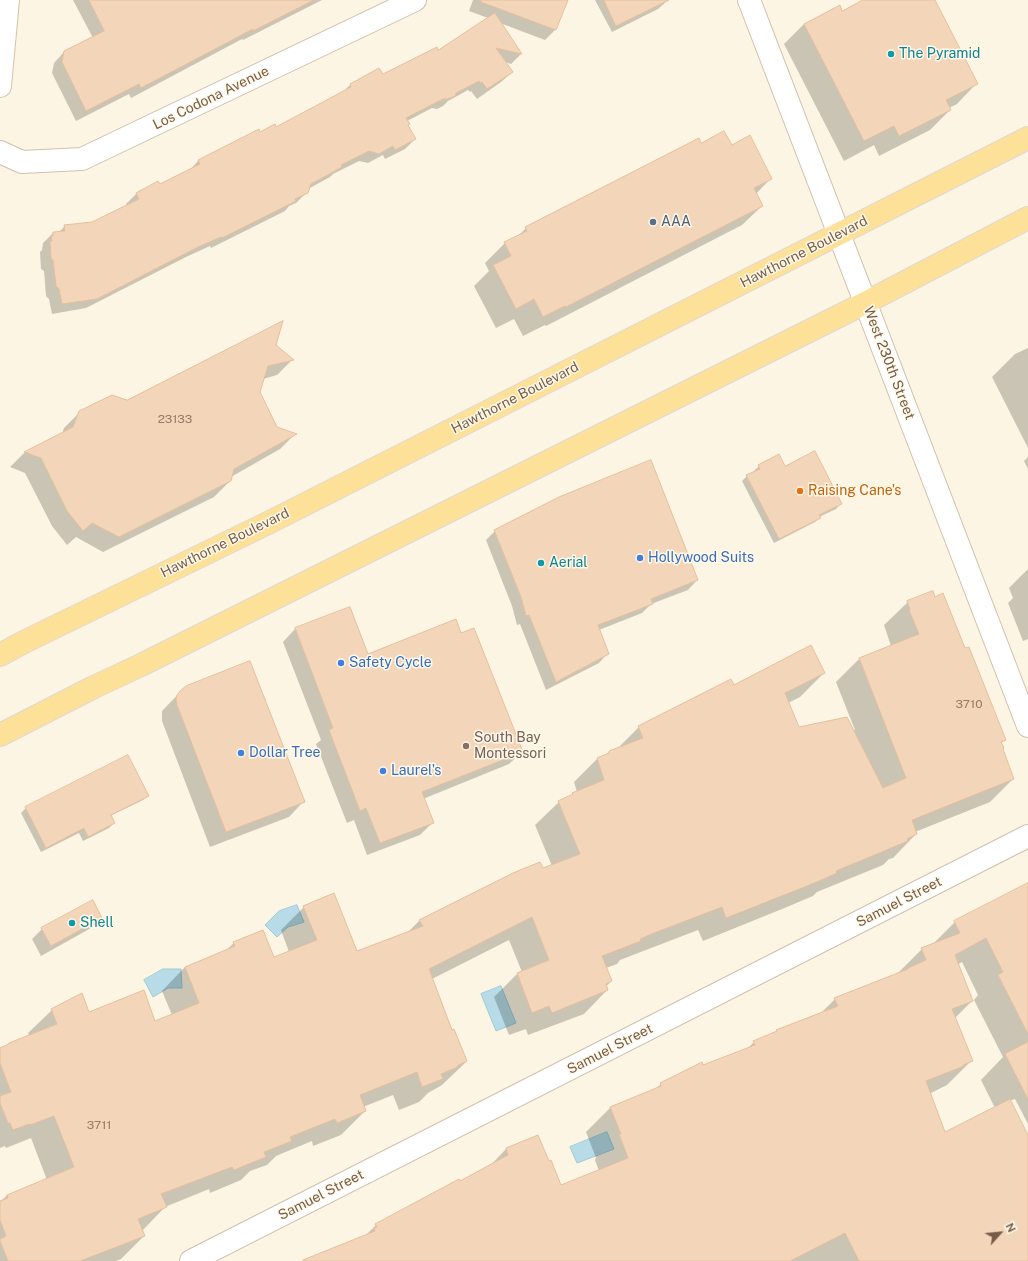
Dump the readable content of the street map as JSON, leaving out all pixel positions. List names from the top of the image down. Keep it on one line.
{"streets":{"main road":["Hawthorne Boulevard"],"street":["Los Codona Avenue","West 230th Street","Samuel Street"]},"crossings":[["Hawthorne Boulevard","West 230th Street"]],"places":["The Pyramid","AAA","Raising Cane's","Hollywood Suits","Aerial","Safety Cycle","South Bay Montessori","Dollar Tree","Laurel's","Shell"],"house_numbers":["23133","3710","3711"],"north":"top right"}
